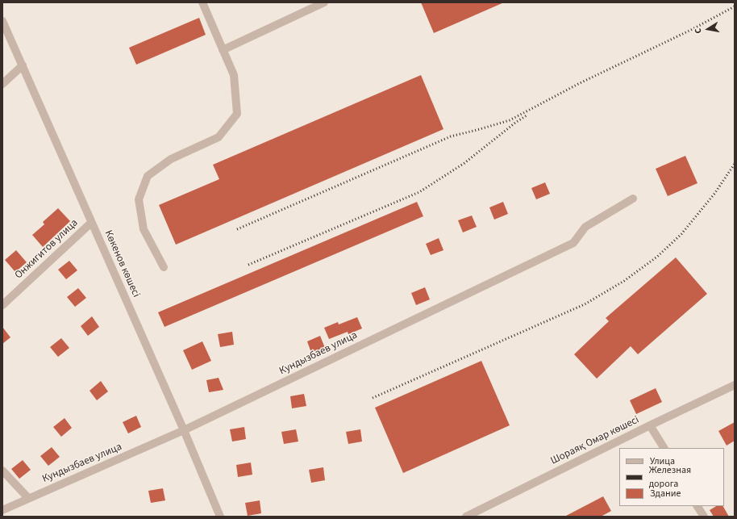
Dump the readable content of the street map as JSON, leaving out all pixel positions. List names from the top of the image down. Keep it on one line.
{"streets":{"street":["Онжигитов улица","Көкенов көшесі","Кундызбаев улица","Шораяқ Омар көшесі"]},"crossings":[["Онжигитов улица","Көкенов көшесі"],["Көкенов көшесі","Кундызбаев улица"]],"legend":["Улица","Железная дорога","Здание"],"north":"left"}
